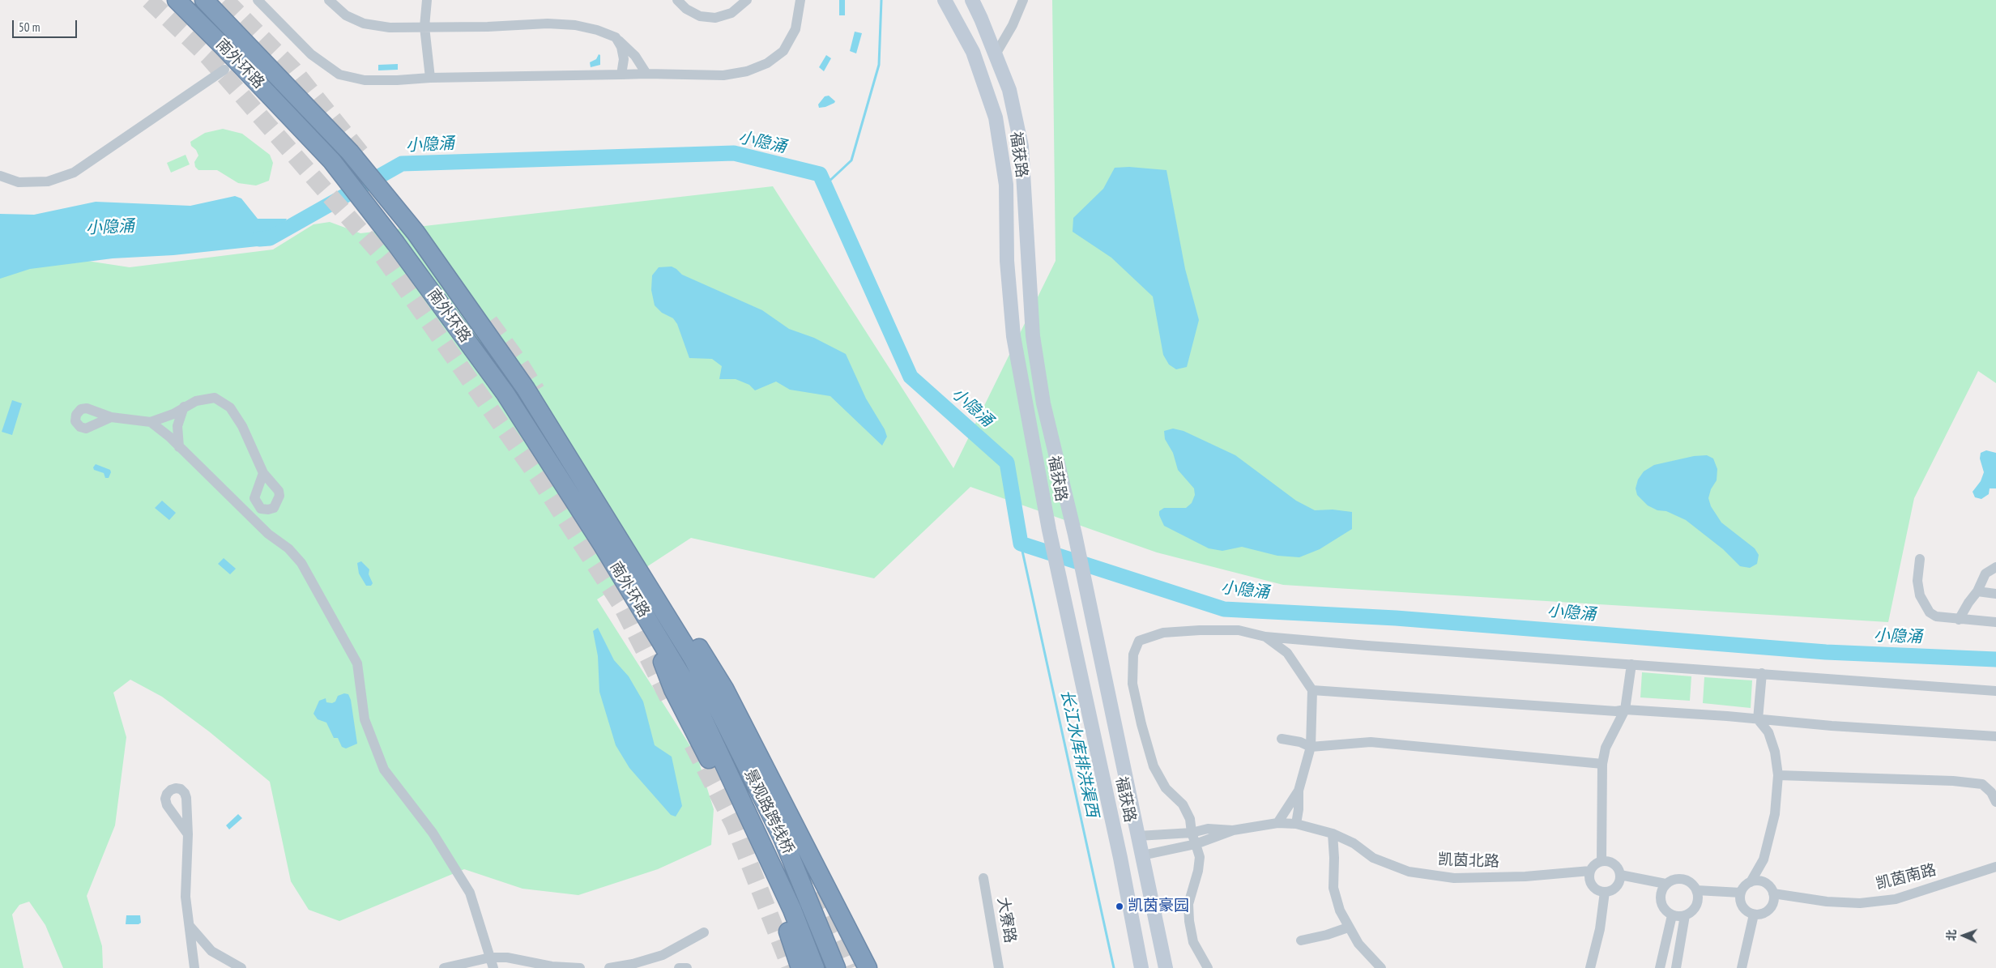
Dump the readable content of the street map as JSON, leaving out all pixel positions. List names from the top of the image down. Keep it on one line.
{"streets":{"highway":["南外环路","景观路跨线桥"],"street":["福获路","凯茵北路","凯茵南路","大寮路"]},"crossings":[["南外环路","景观路跨线桥"]],"water":["小隐涌","长江水库排洪渠西"],"places":["凯茵豪园"],"scale_bar":"50 m","north":"left"}
